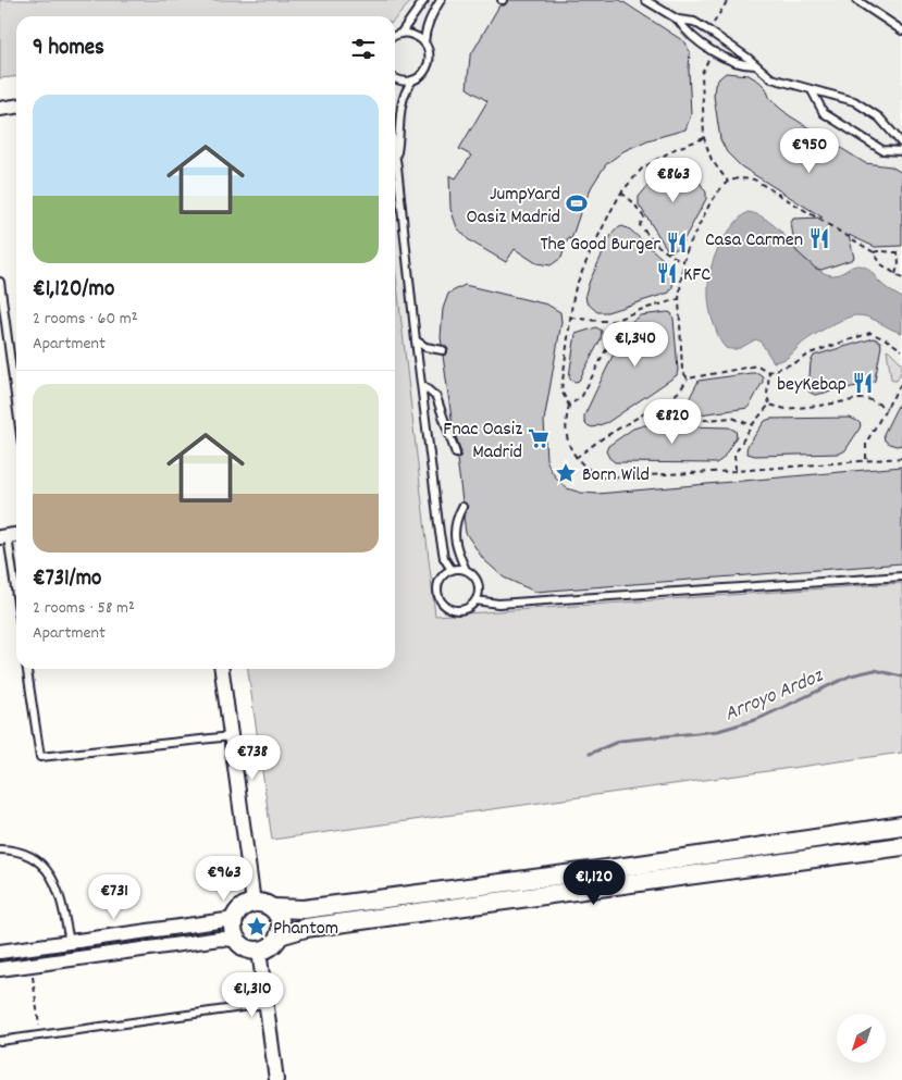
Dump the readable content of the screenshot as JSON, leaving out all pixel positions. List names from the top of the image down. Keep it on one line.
{"water":["Arroyo Ardoz"],"places":{"sports":["JumpYard Oasiz Madrid"],"restaurant":["Casa Carmen","The Good Burger","KFC","beyKebap"],"supermarket":["Fnac Oasiz Madrid"],"place":["Born Wild","Phantom"]},"north":"bottom left","page":{"heading":"9 homes","list":[{"name":"€1,120/mo","note":"2 rooms · 60 m² · Apartment"},{"name":"€731/mo","note":"2 rooms · 58 m² · Apartment"}],"price":["€950","€863","€1,340","€820","€738","€963","€1,120","€731","€1,310"]}}
